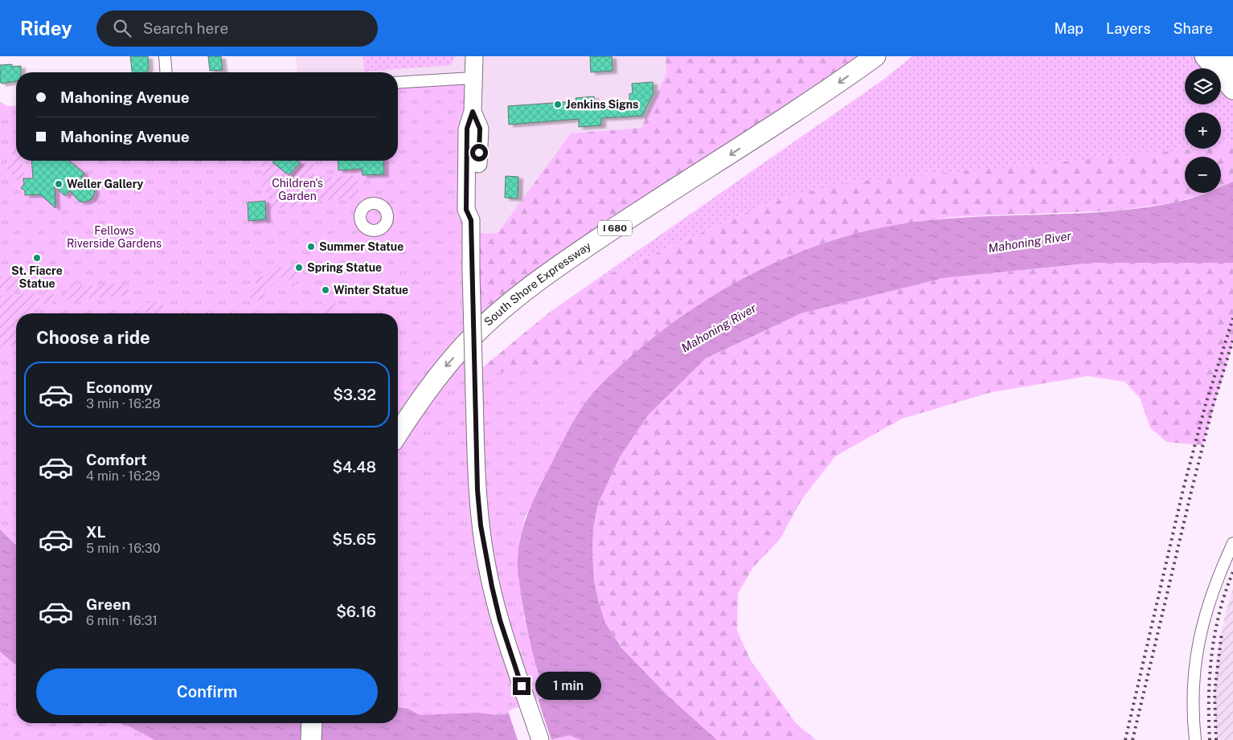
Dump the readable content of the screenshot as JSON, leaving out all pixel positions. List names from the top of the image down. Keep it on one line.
{"streets":{"highway":["I 680","South Shore Expressway"]},"one_way":["South Shore Expressway"],"water":["Mahoning River"],"parks":["Children's Garden","Fellows Riverside Gardens"],"places":["Jenkins Signs","Weller Gallery","Summer Statue","St. Fiacre Statue","Spring Statue","Winter Statue"],"page":{"header":"Ridey","search":"Search here","nav":["Map","Layers","Share"],"map_buttons":["+","−"],"banner":["Mahoning Avenue","Mahoning Avenue"],"heading":"Choose a ride","list":[{"name":"Economy","note":"3 min · 16:28","value":"$3.32"},{"name":"Comfort","note":"4 min · 16:29","value":"$4.48"},{"name":"XL","note":"5 min · 16:30","value":"$5.65"},{"name":"Green","note":"6 min · 16:31","value":"$6.16"}],"buttons":"Confirm","bubble":"1 min"}}
